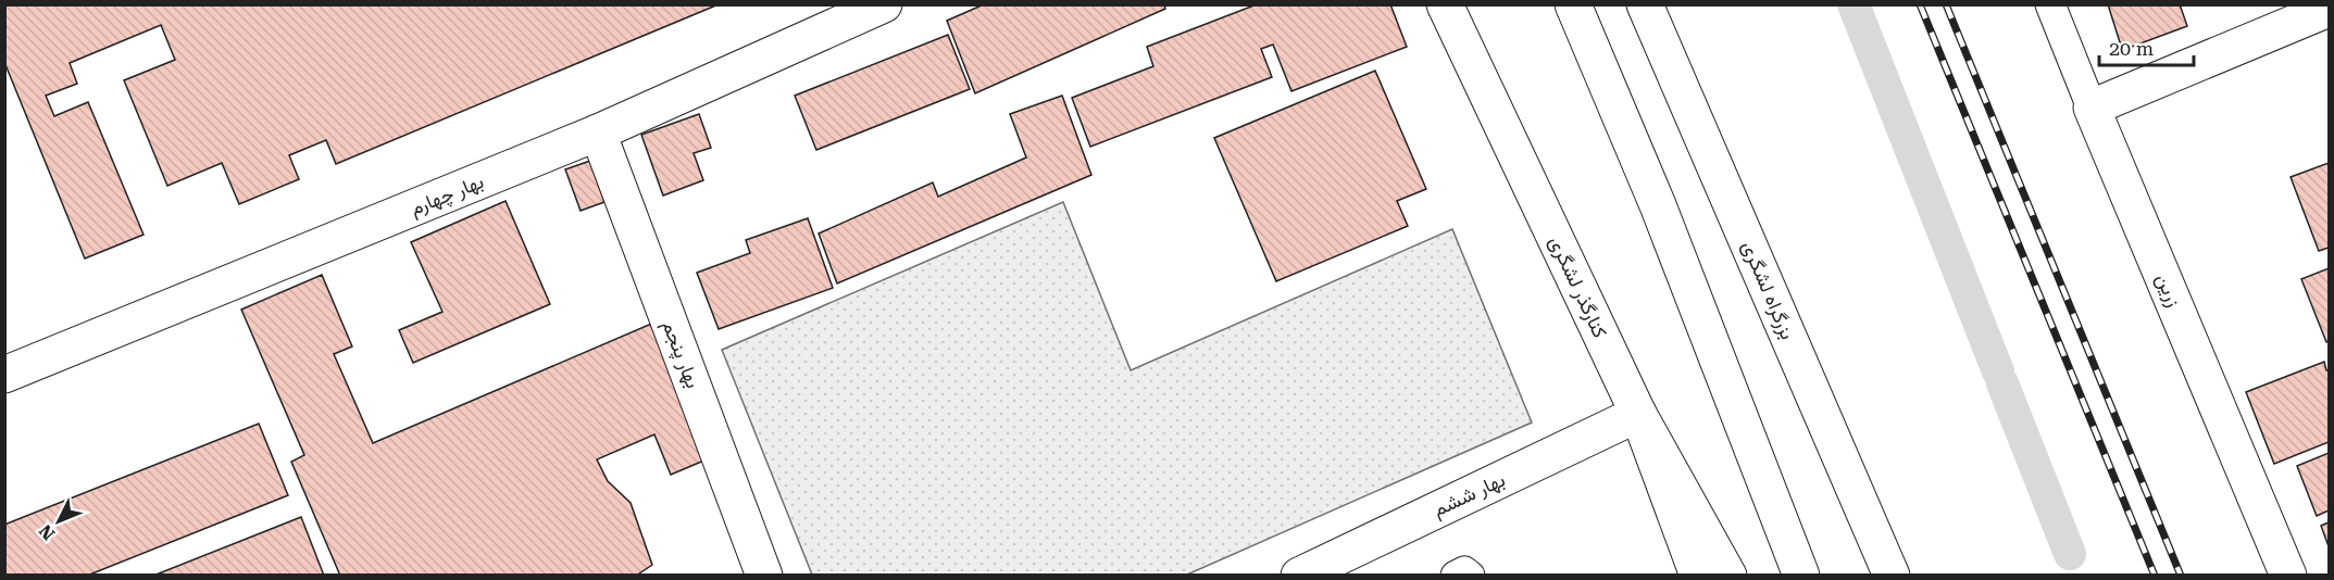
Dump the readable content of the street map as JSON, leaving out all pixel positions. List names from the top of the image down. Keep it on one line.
{"streets":{"main road":["بهار چهارم","کنارگذر لشگری","بزرگراه لشگری","زرین","بهار پنجم","بهار ششم"]},"crossings":[["بهار چهارم","بهار پنجم"],["کنارگذر لشگری","بهار ششم"]],"scale_bar":"20 m","north":"bottom left"}
